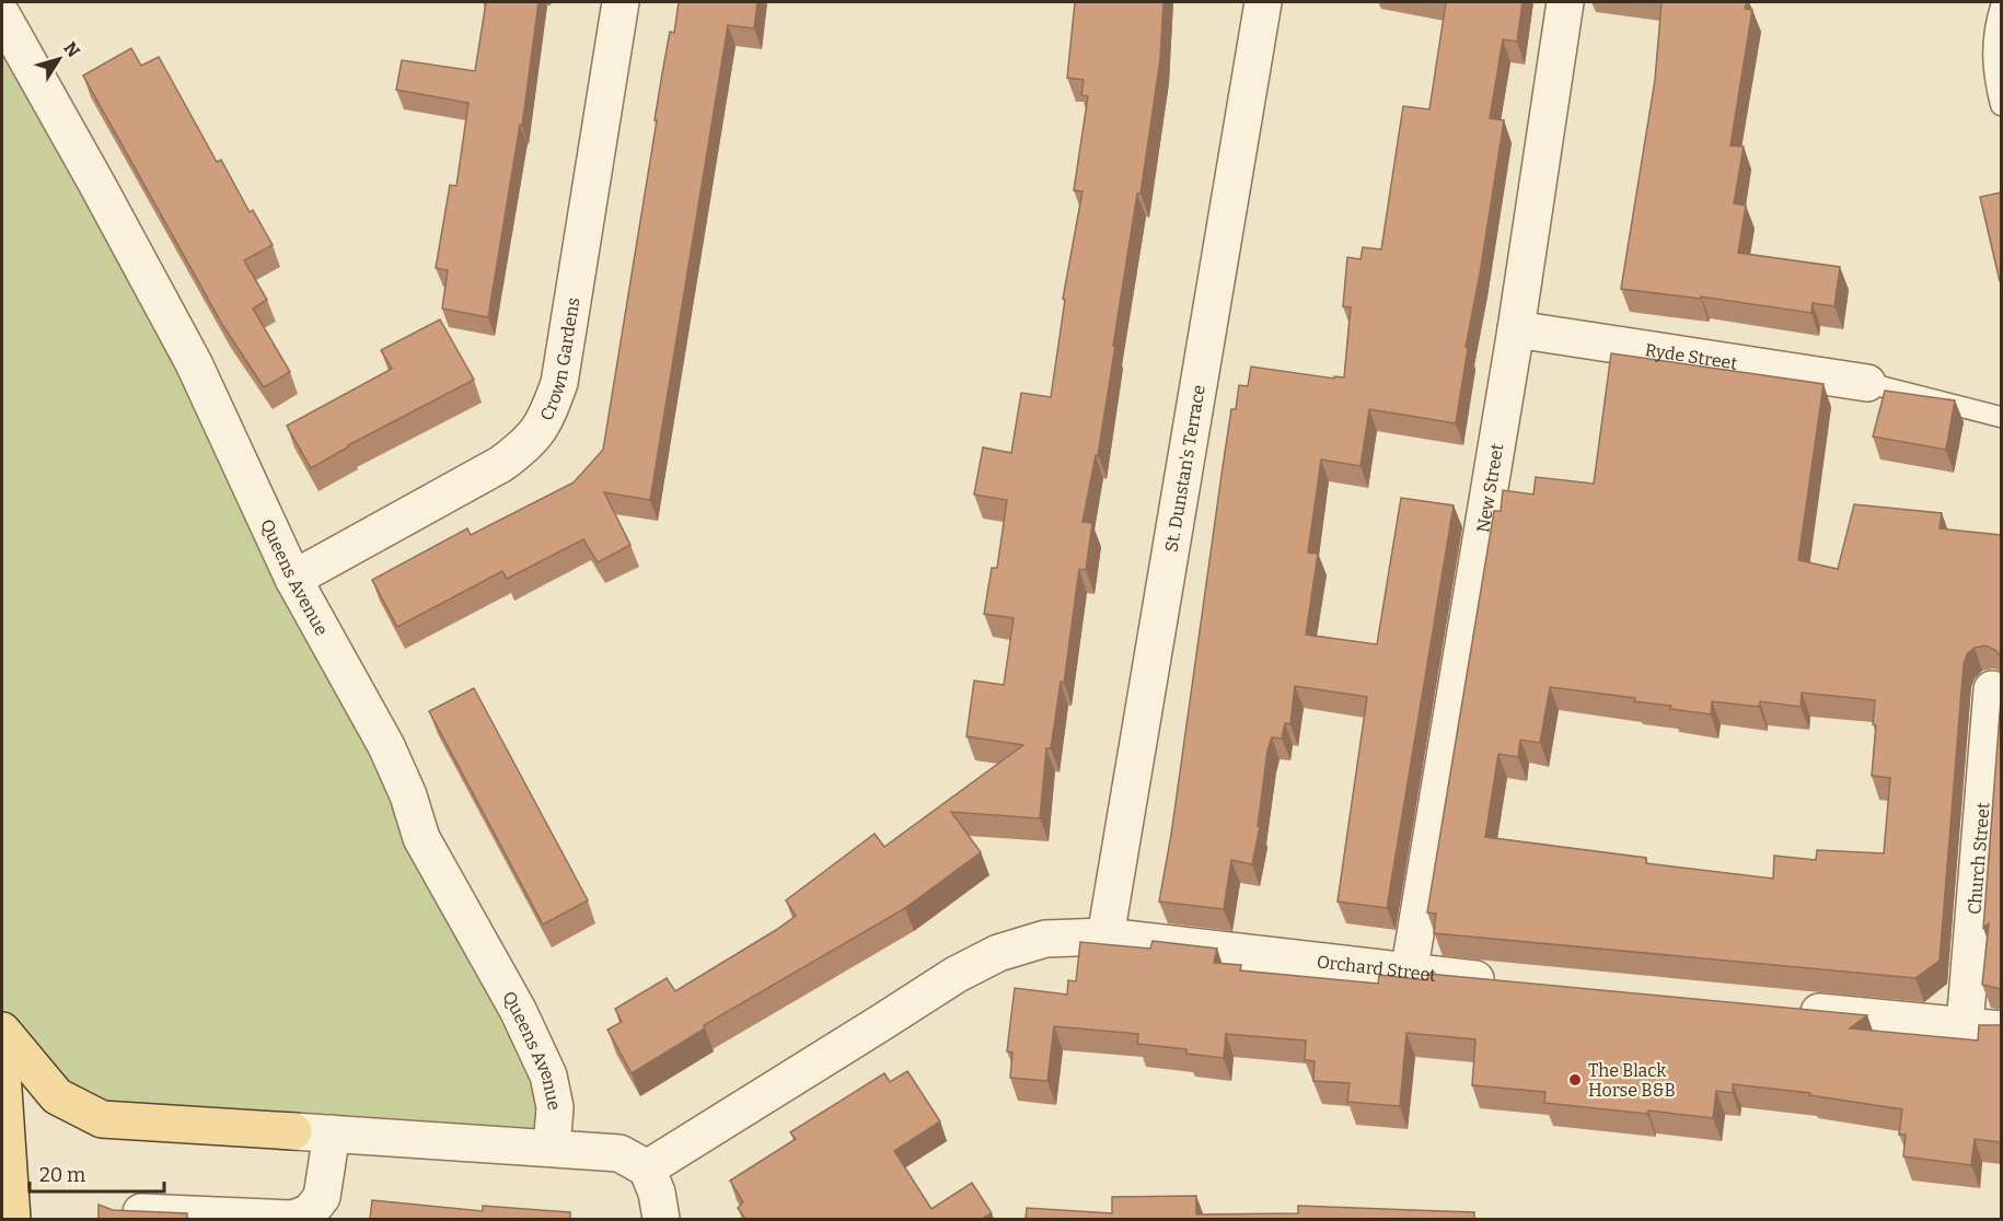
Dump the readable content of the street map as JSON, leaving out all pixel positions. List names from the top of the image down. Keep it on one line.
{"streets":{"street":["Ryde Street","Crown Gardens","St. Dunstan's Terrace","New Street","Queens Avenue","Church Street","Orchard Street"]},"crossings":[["Ryde Street","New Street"],["Crown Gardens","Queens Avenue"],["St. Dunstan's Terrace","Orchard Street"],["New Street","Orchard Street"]],"places":["The Black Horse B&B"],"scale_bar":"20 m","north":"top right"}
